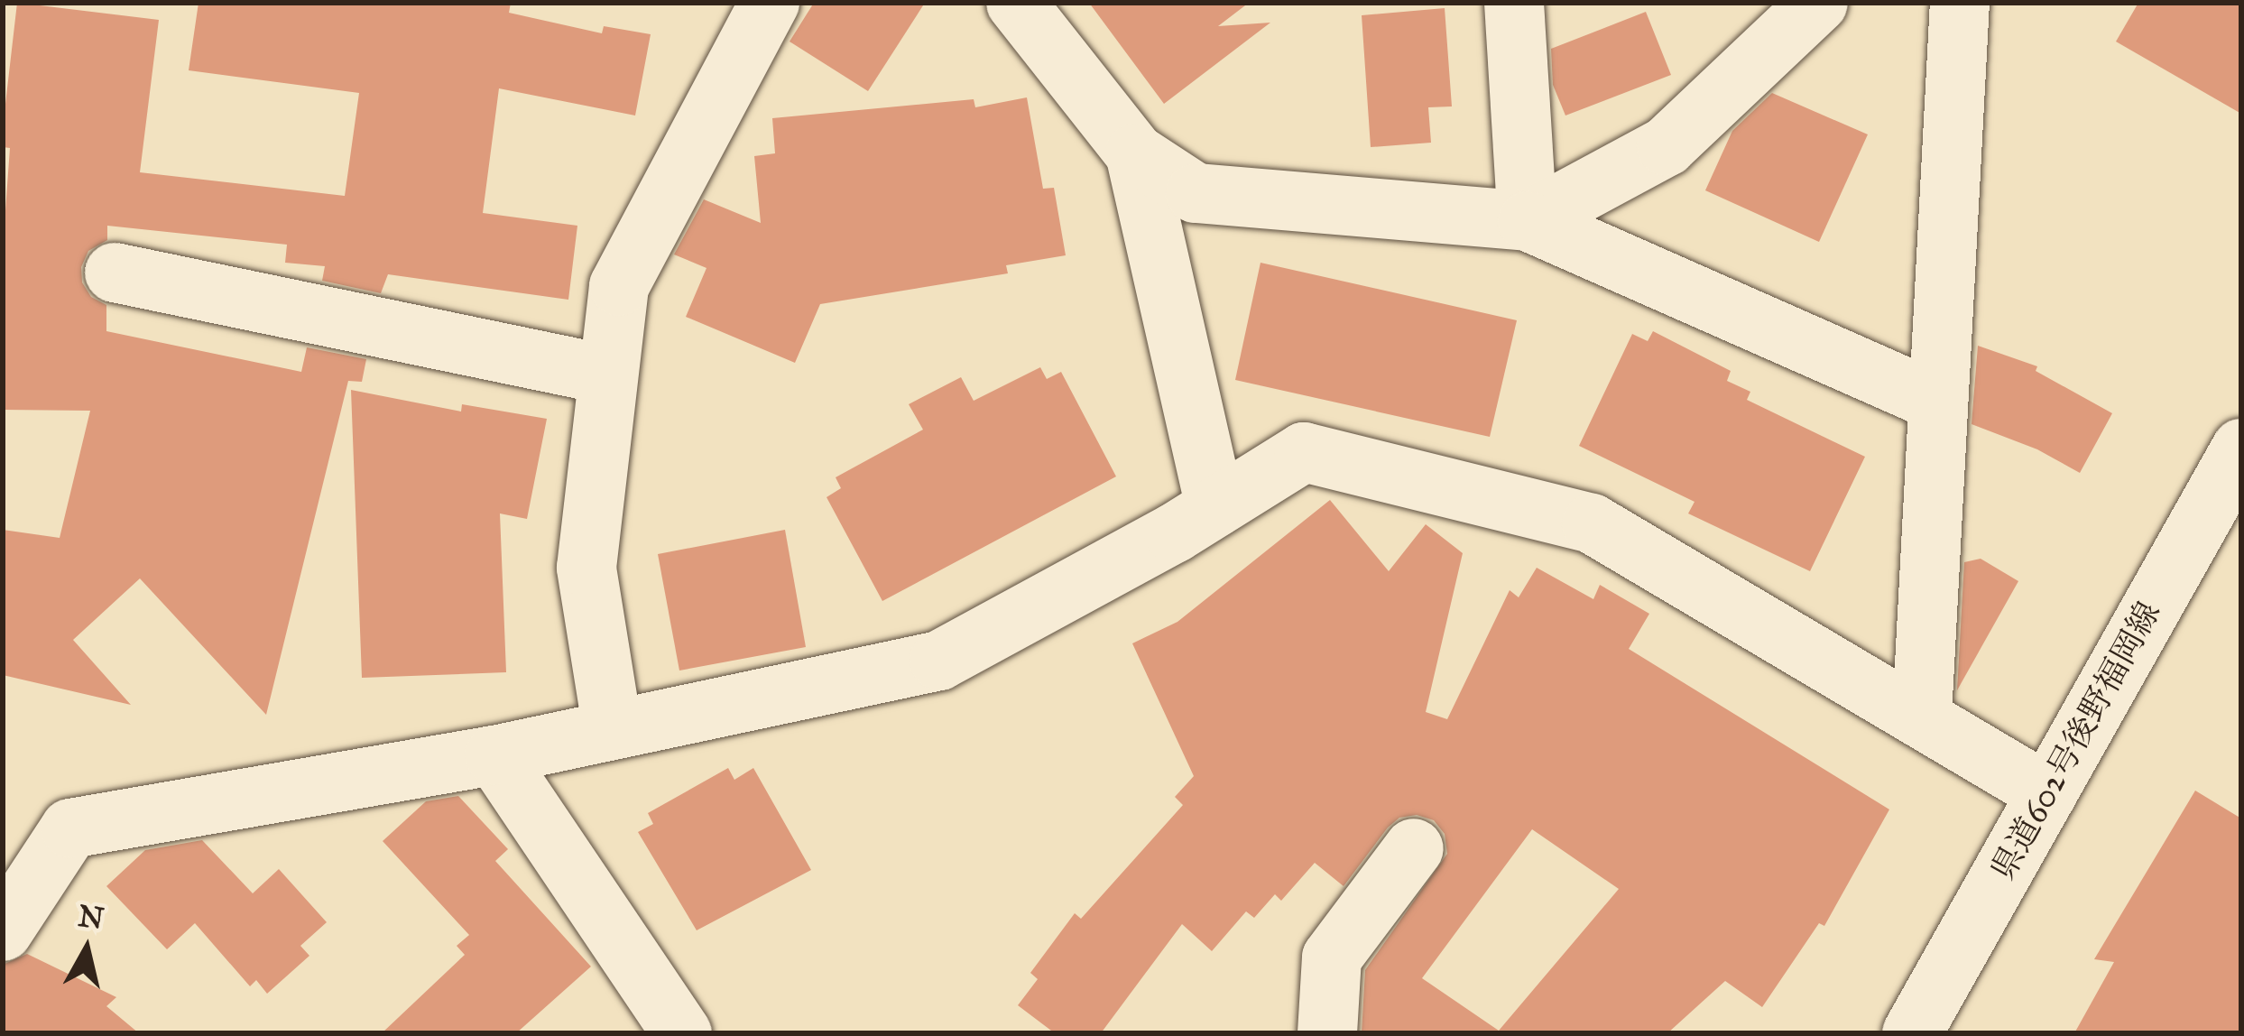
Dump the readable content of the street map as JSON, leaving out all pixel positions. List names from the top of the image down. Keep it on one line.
{"streets":{"street":["県道602号後野福岡線"]},"north":"top"}
